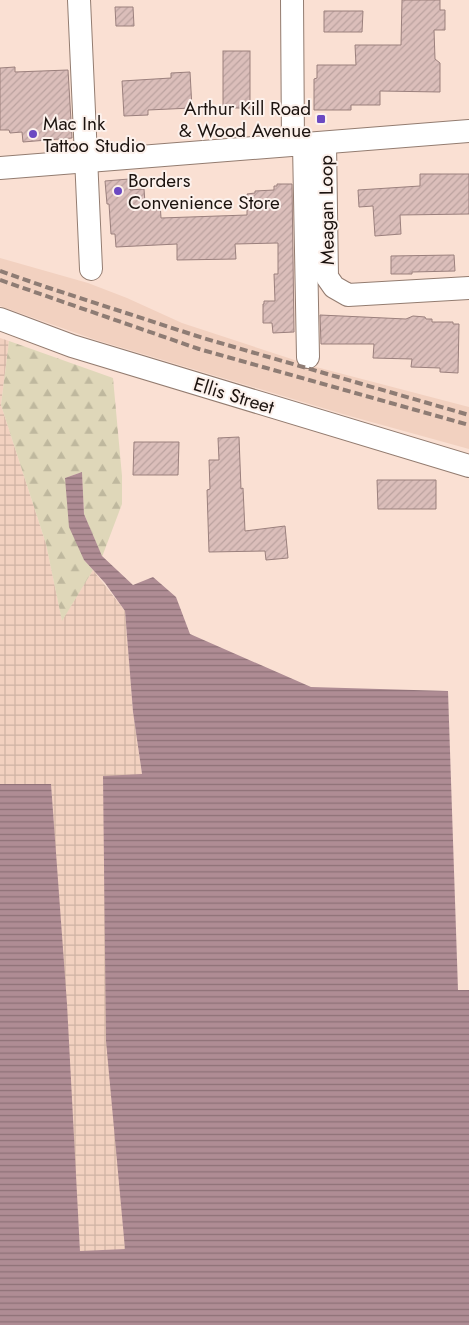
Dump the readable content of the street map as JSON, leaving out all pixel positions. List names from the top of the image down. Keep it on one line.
{"streets":{"street":["Meagan Loop","Ellis Street"]},"places":{"transit":["Arthur Kill Road & Wood Avenue"],"other":["Mac Ink Tattoo Studio","Borders Convenience Store"]}}
